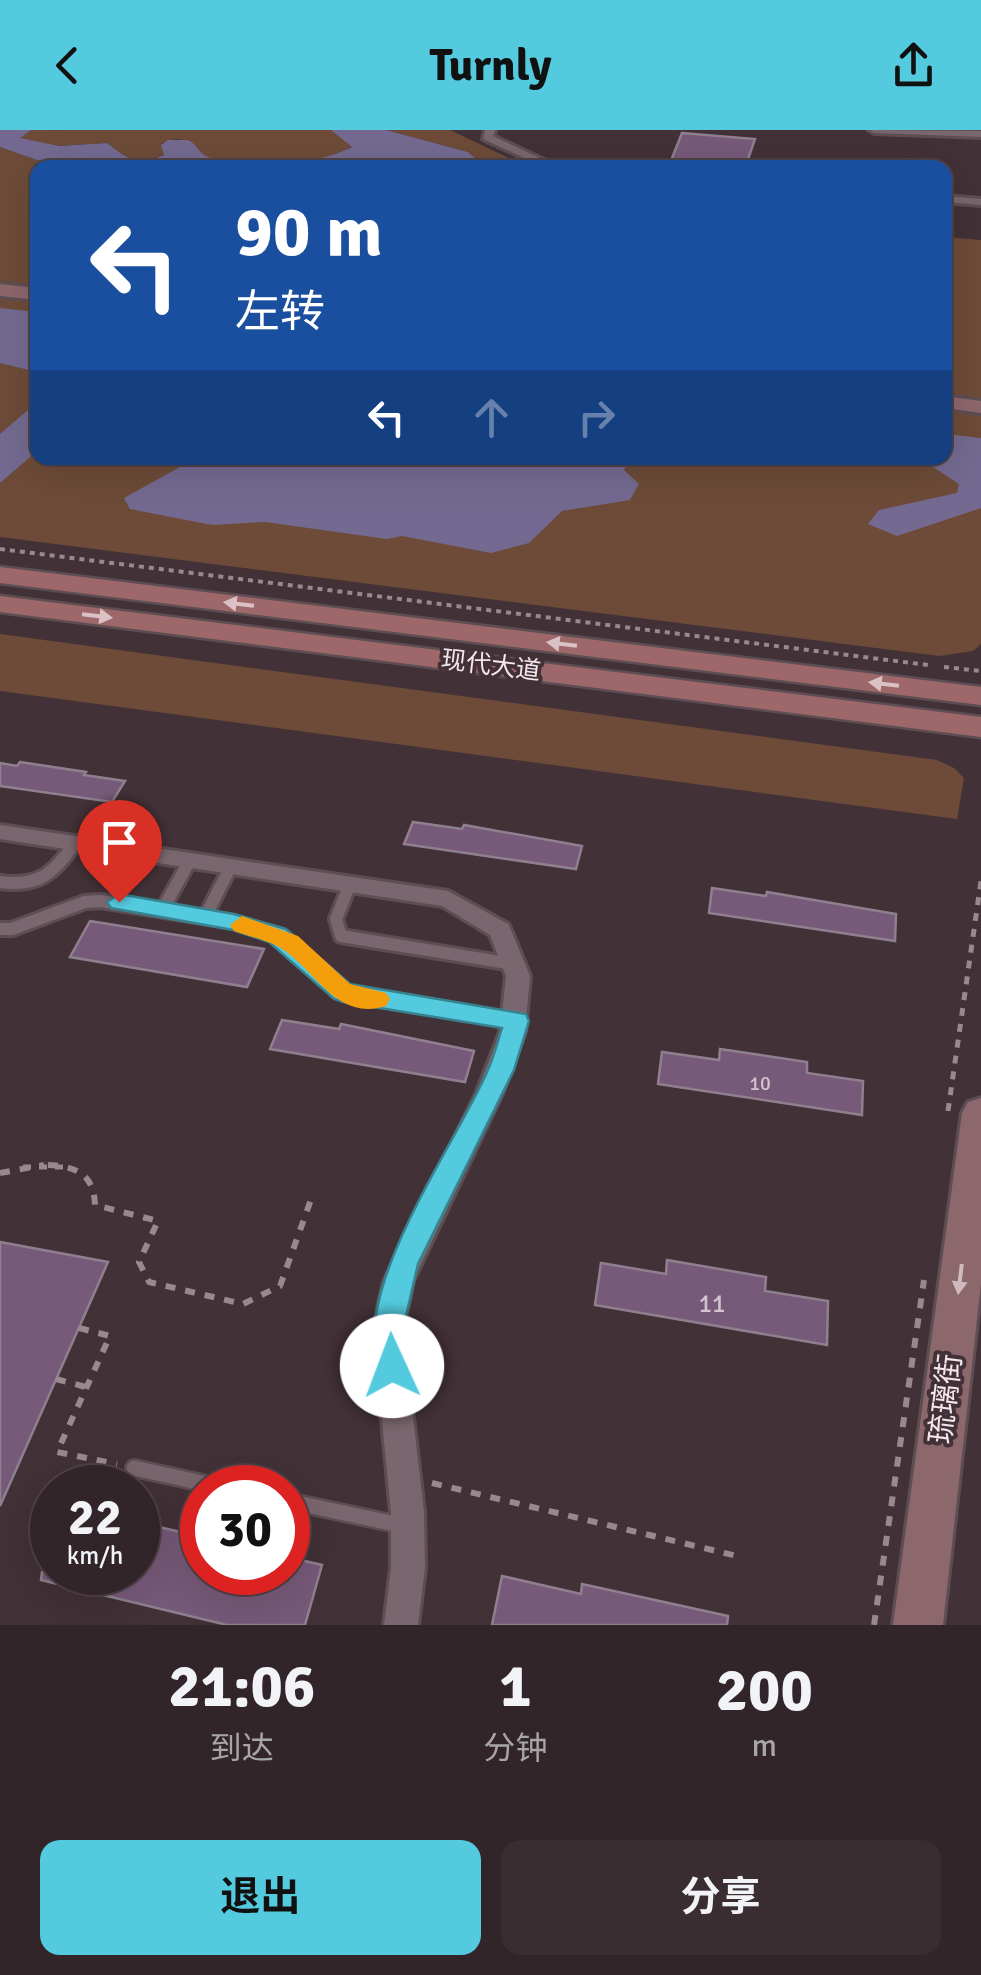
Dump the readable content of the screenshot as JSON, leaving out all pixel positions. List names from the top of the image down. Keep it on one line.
{"streets":{"main road":["现代大道","琉璃街"]},"one_way":["琉璃街"],"house_numbers":["10","11"],"page":{"header":"Turnly","turn":["90 m","左转"],"speed":"22 km/h","limit":"30","eta":["21:06","到达","1","分钟","200","m"],"buttons":["退出","分享"]}}
